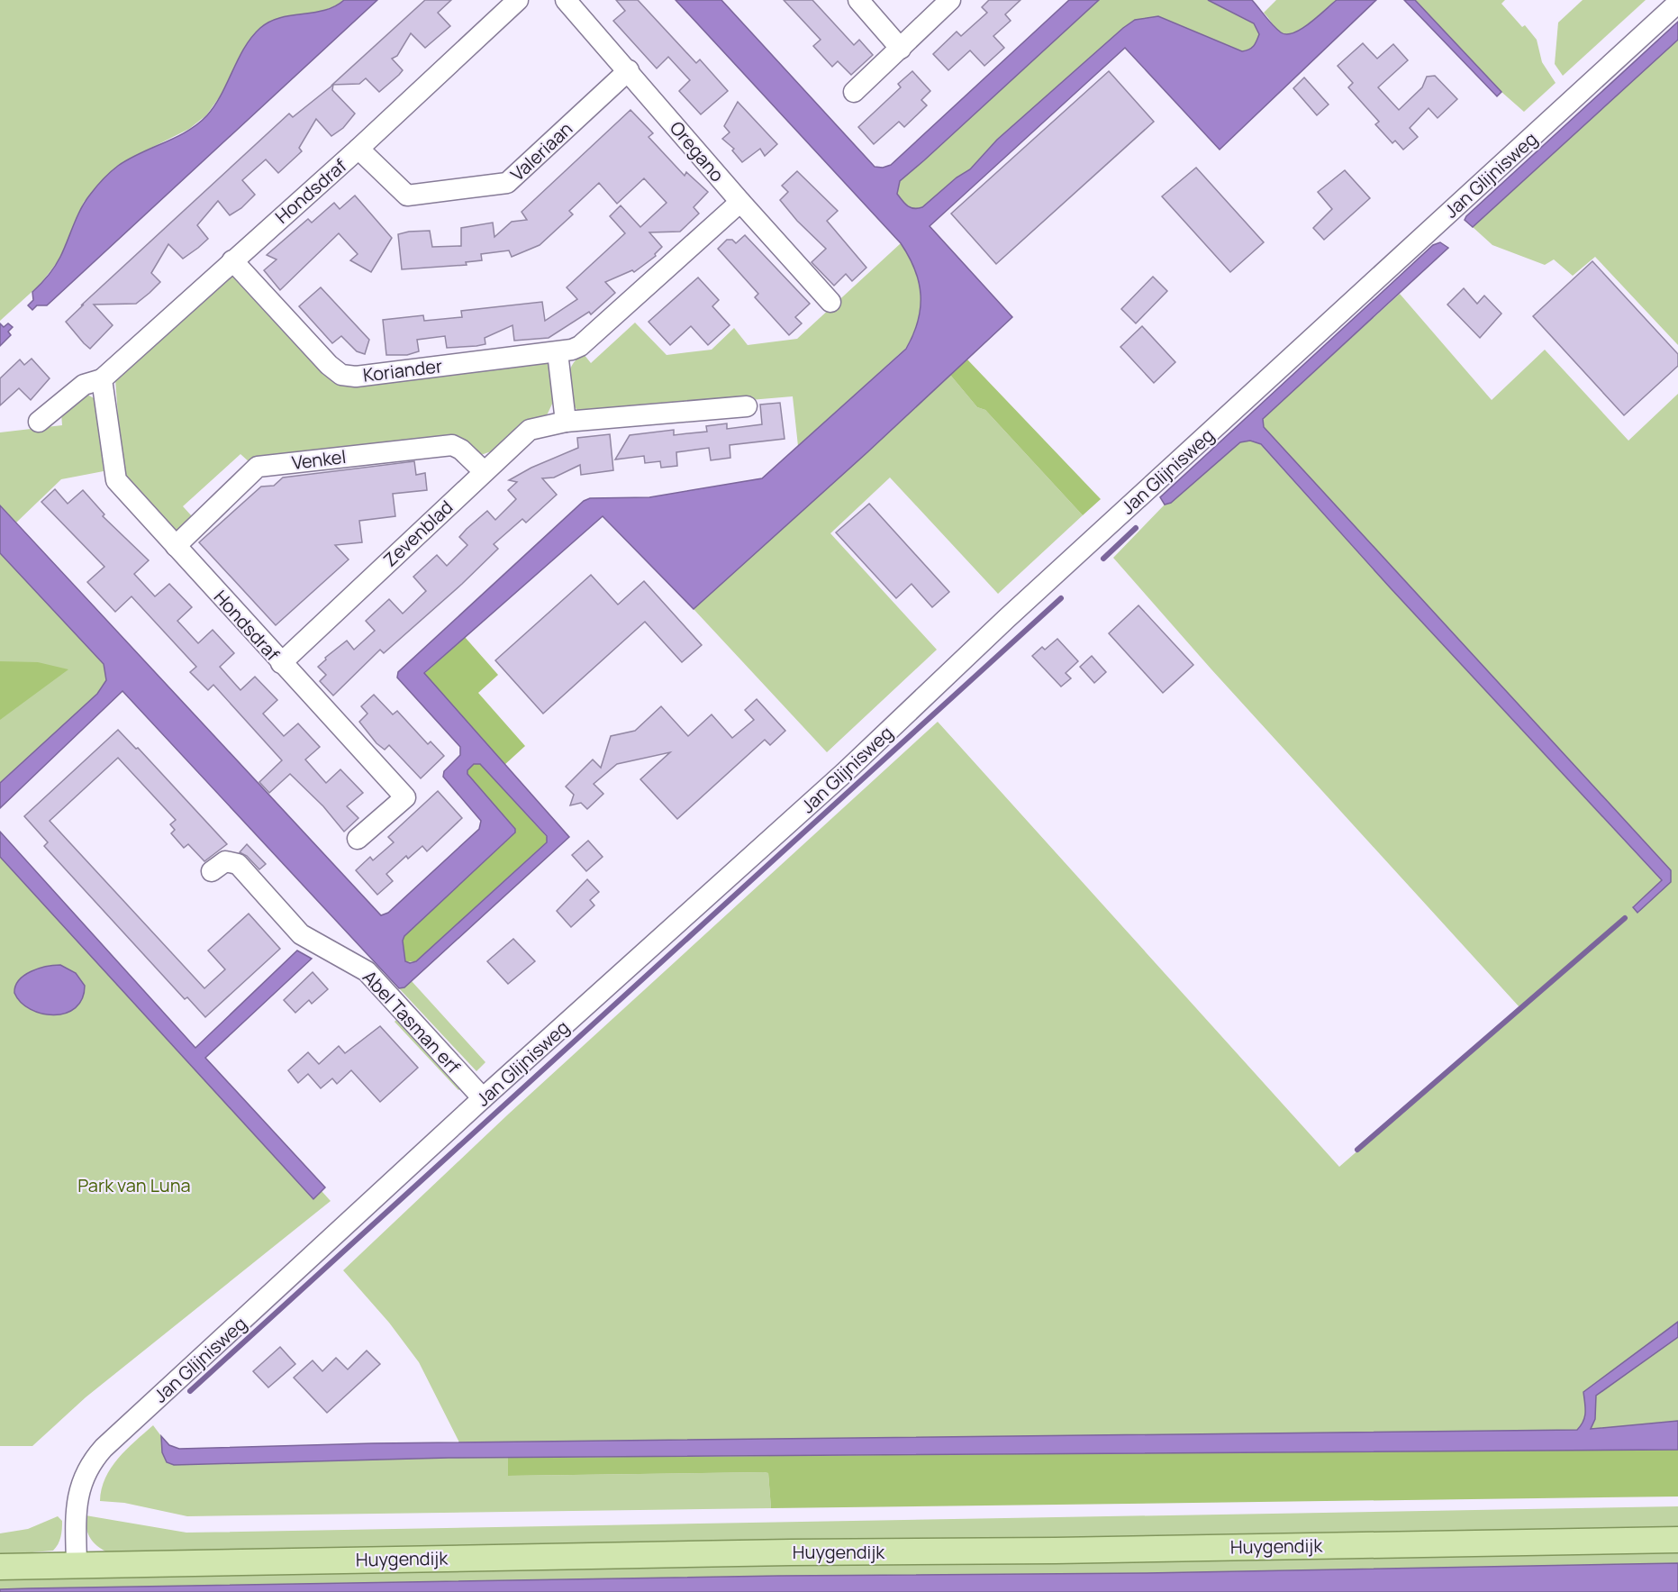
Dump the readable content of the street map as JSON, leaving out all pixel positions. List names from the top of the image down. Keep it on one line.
{"streets":{"main road":["Huygendijk"],"street":["Valeriaan","Oregano","Jan Glijnisweg","Hondsdraf","Koriander","Venkel","Zevenblad","Abel Tasman erf"]},"crossings":[["Valeriaan","Oregano"],["Valeriaan","Hondsdraf"],["Oregano","Koriander"],["Jan Glijnisweg","Abel Tasman erf"],["Jan Glijnisweg","Huygendijk"],["Hondsdraf","Koriander"],["Hondsdraf","Venkel"],["Hondsdraf","Zevenblad"],["Venkel","Zevenblad"]],"parks":["Park van Luna"]}
